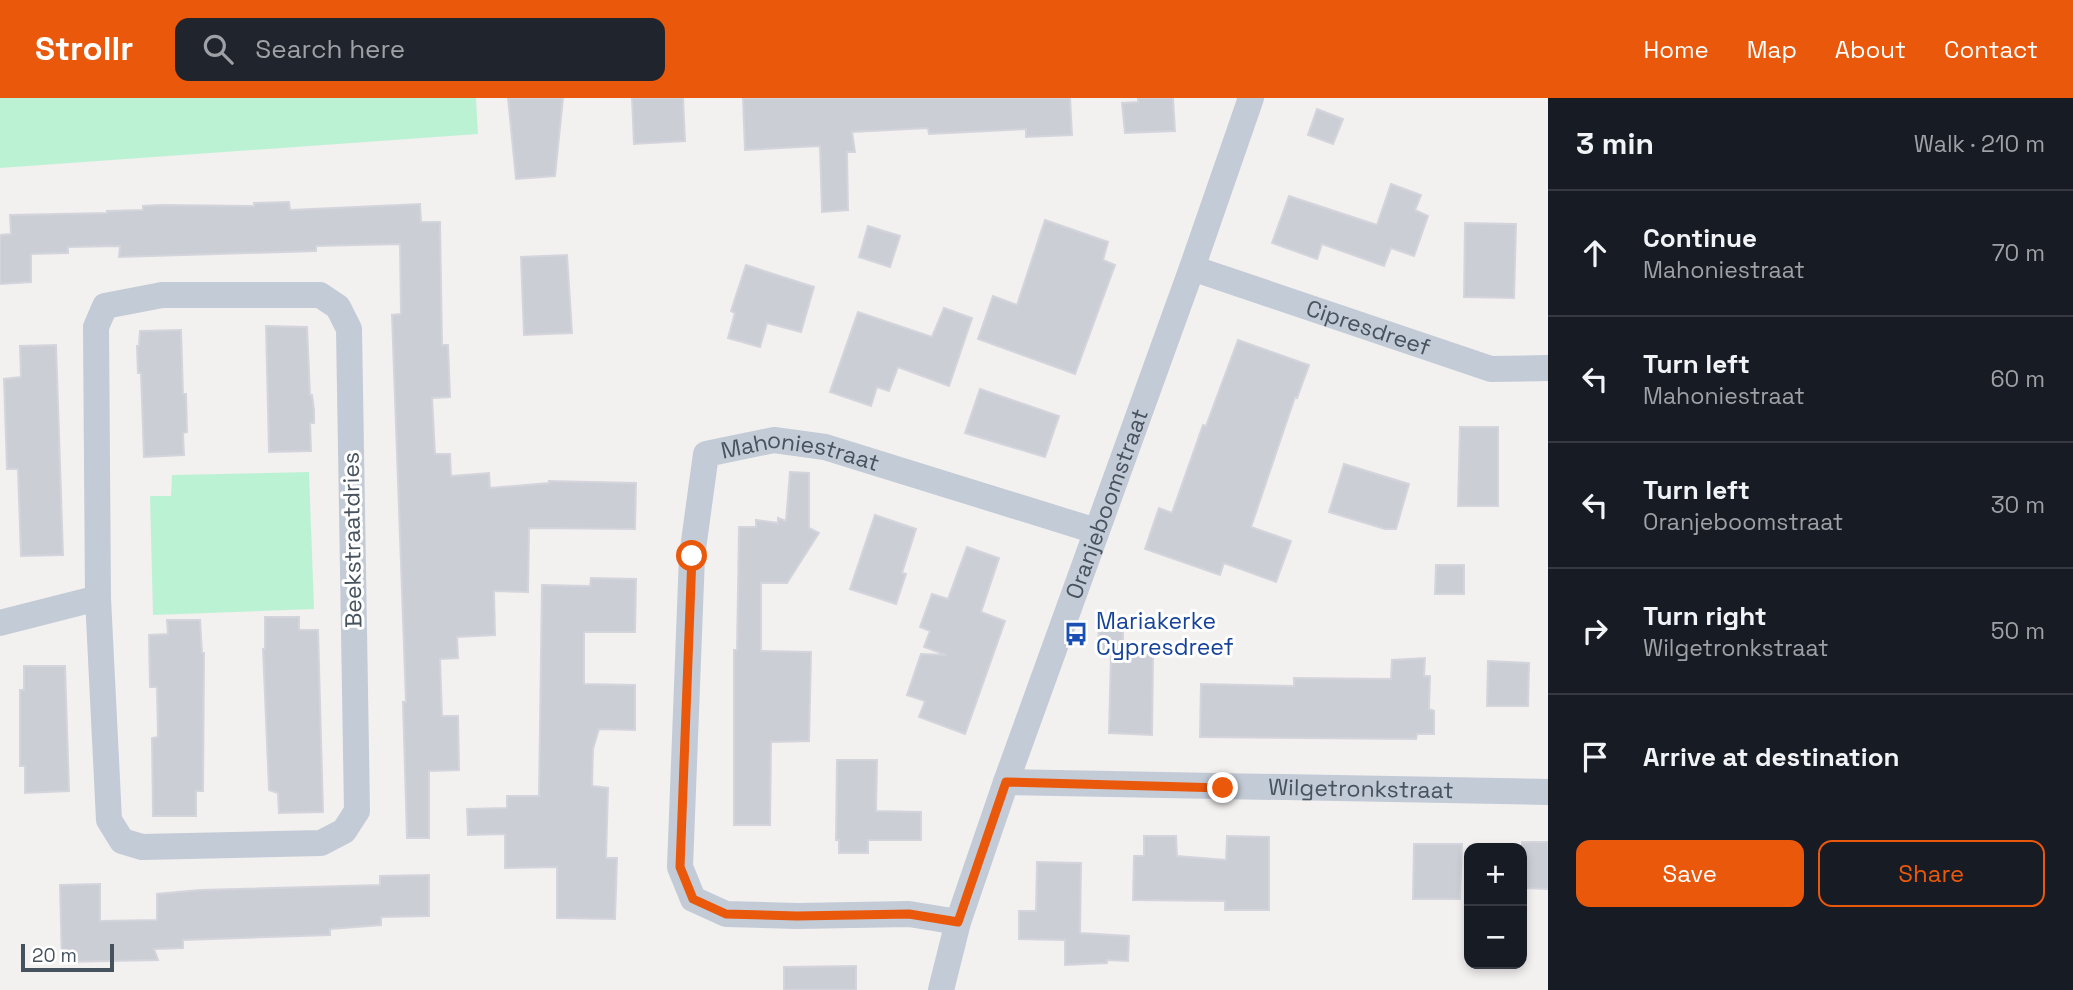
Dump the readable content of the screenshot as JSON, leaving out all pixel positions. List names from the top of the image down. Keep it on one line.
{"streets":{"street":["Cipresdreef","Mahoniestraat","Oranjeboomstraat","Beekstraatdries","Wilgetronkstraat"]},"crossings":[["Cipresdreef","Oranjeboomstraat"],["Mahoniestraat","Oranjeboomstraat"],["Oranjeboomstraat","Wilgetronkstraat"]],"places":{"bus stop":["Mariakerke Cypresdreef"]},"scale_bar":"20 m","page":{"header":"Strollr","search":"Search here","nav":["Home","Map","About","Contact"],"heading":["3 min","Walk · 210 m"],"list":[["Continue","Mahoniestraat","70 m"],["Turn left","Mahoniestraat","60 m"],["Turn left","Oranjeboomstraat","30 m"],["Turn right","Wilgetronkstraat","50 m"],"Arrive at destination"],"buttons":["Save","Share"],"map_buttons":["+","−"],"scale":"20 m"}}
